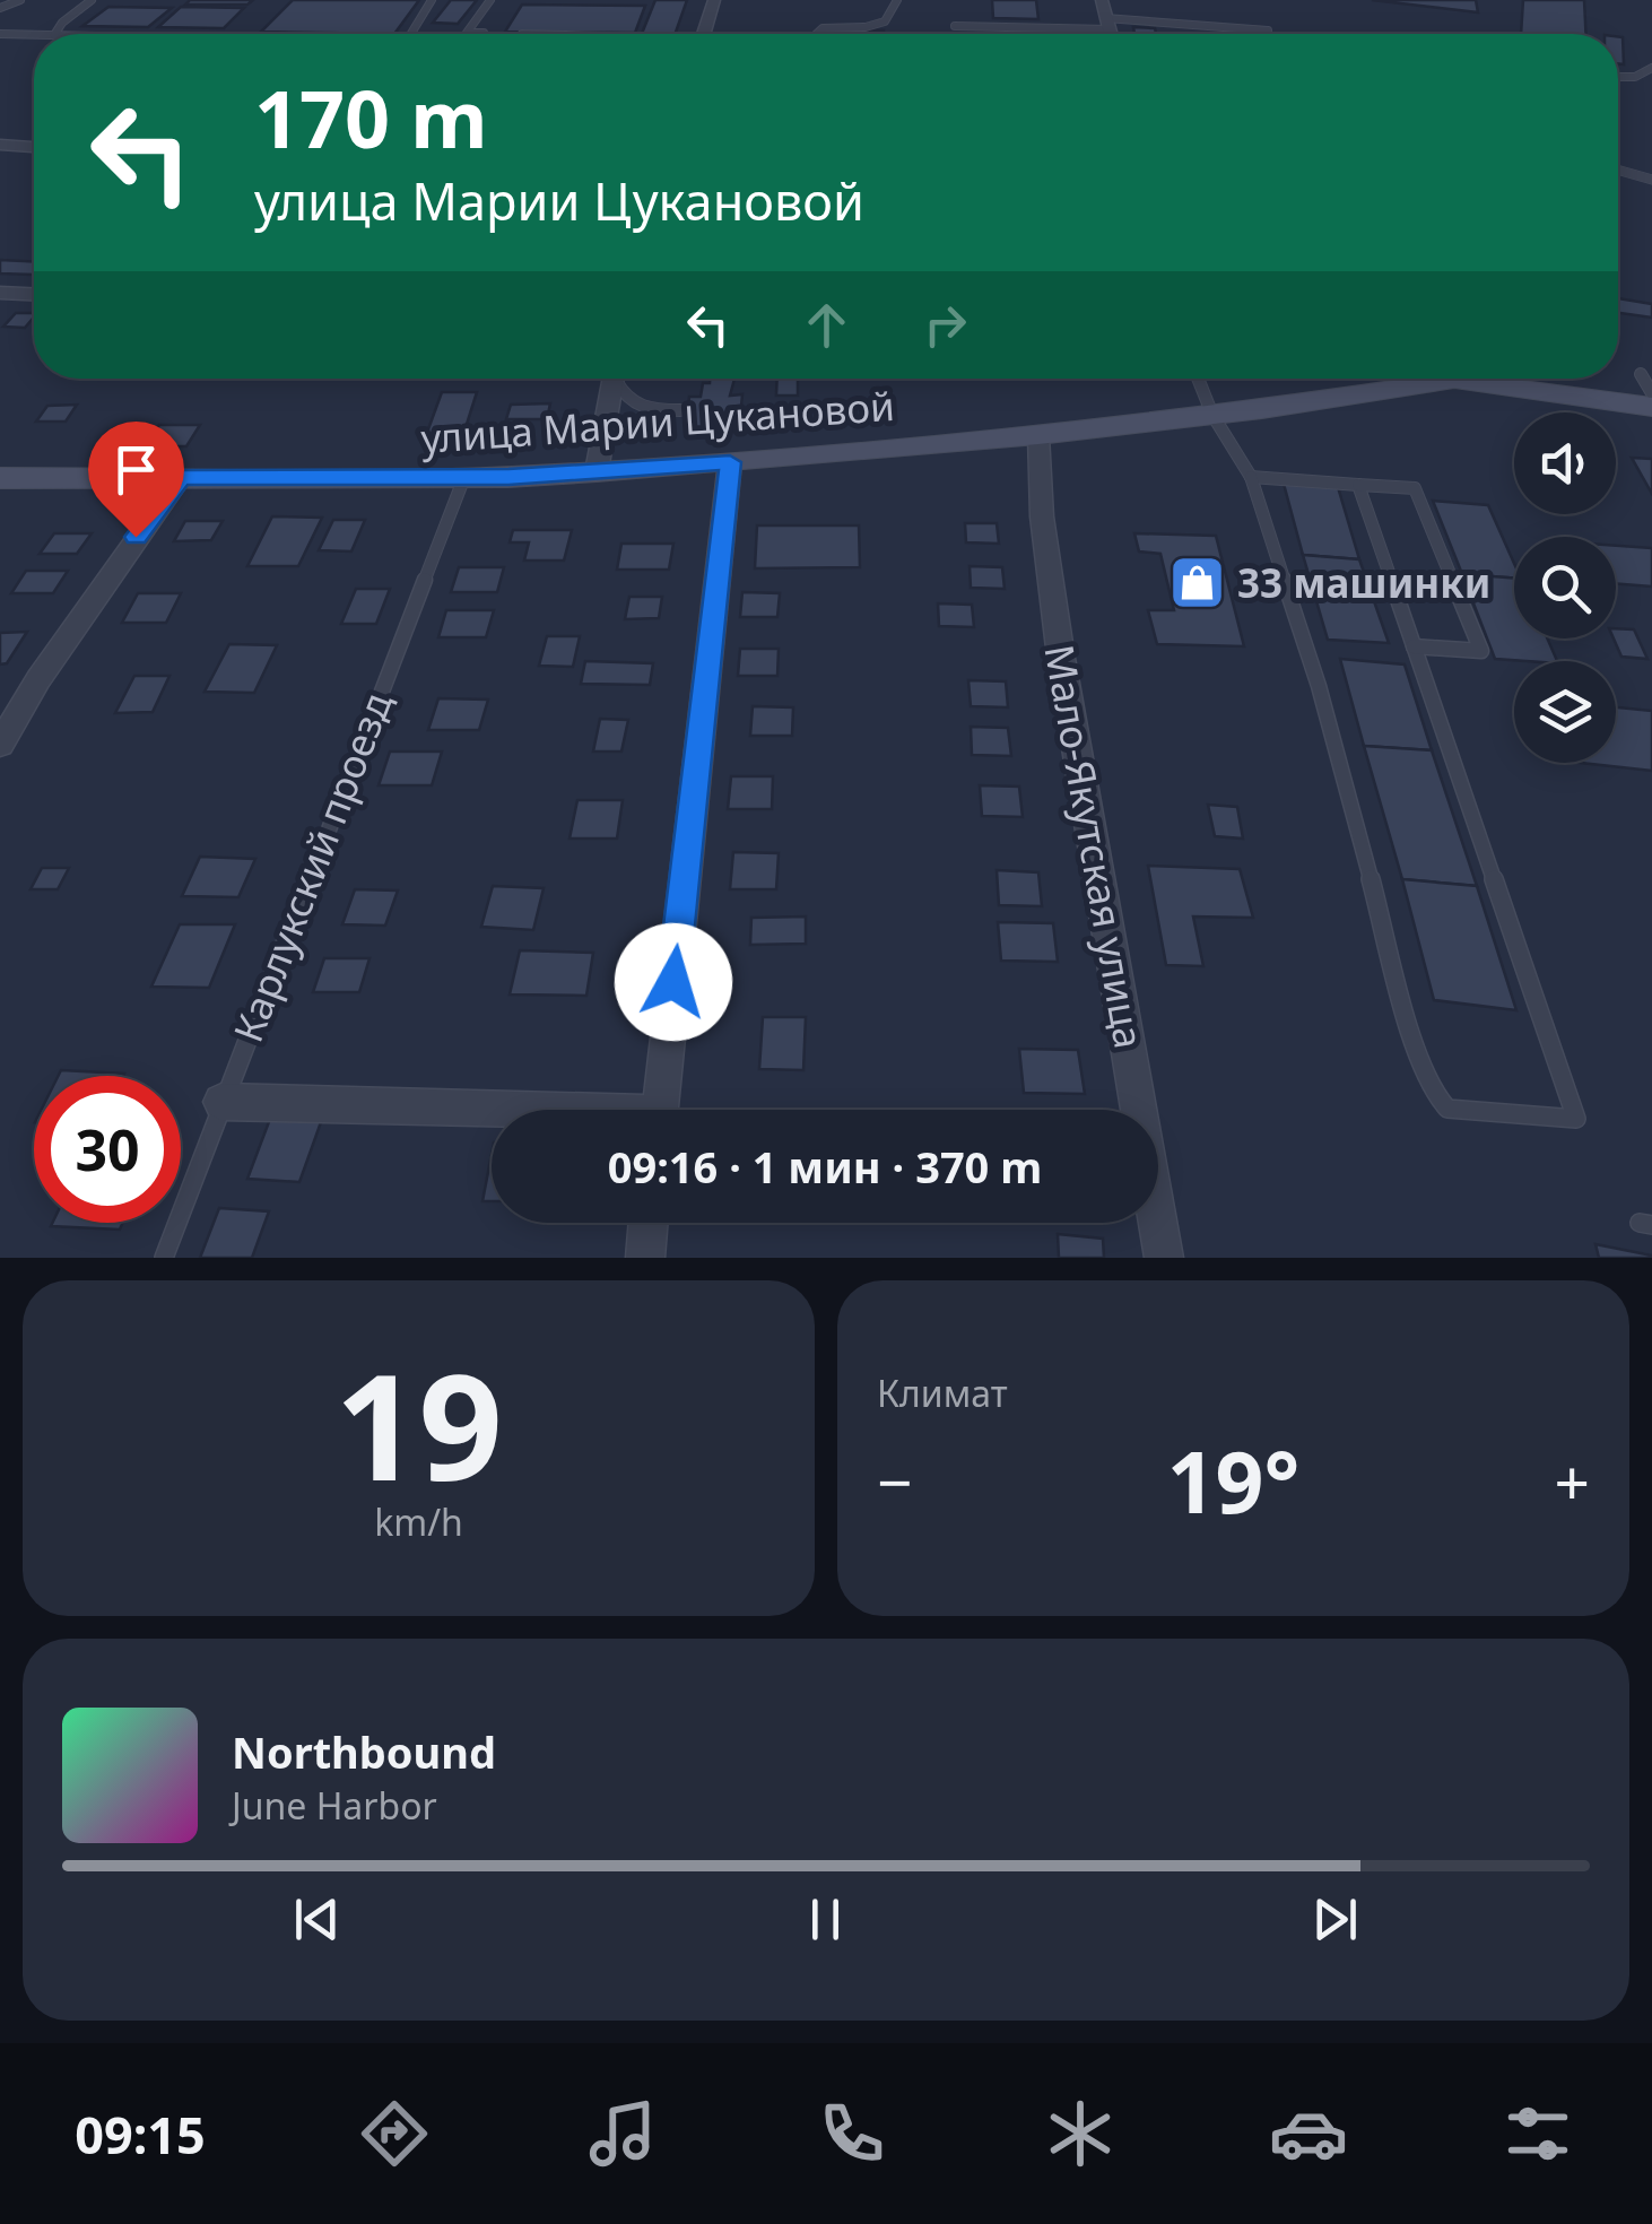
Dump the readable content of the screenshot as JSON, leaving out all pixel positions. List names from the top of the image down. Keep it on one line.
{"streets":{"street":["улица Марии Цукановой","Мало-Якутская улица"],"lane":["Карлукский проезд"]},"crossings":[["улица Марии Цукановой","Мало-Якутская улица"],["улица Марии Цукановой","Карлукский проезд"]],"places":{"shop":["33 машинки"]},"page":{"turn":["170 m","улица Марии Цукановой"],"limit":"30","trip":"09:16 · 1 мин · 370 m","tile":[["19","km/h"],"Климат"],"heat":["−","19°","+"],"song":["Northbound","June Harbor"],"tabs":"09:15"}}
